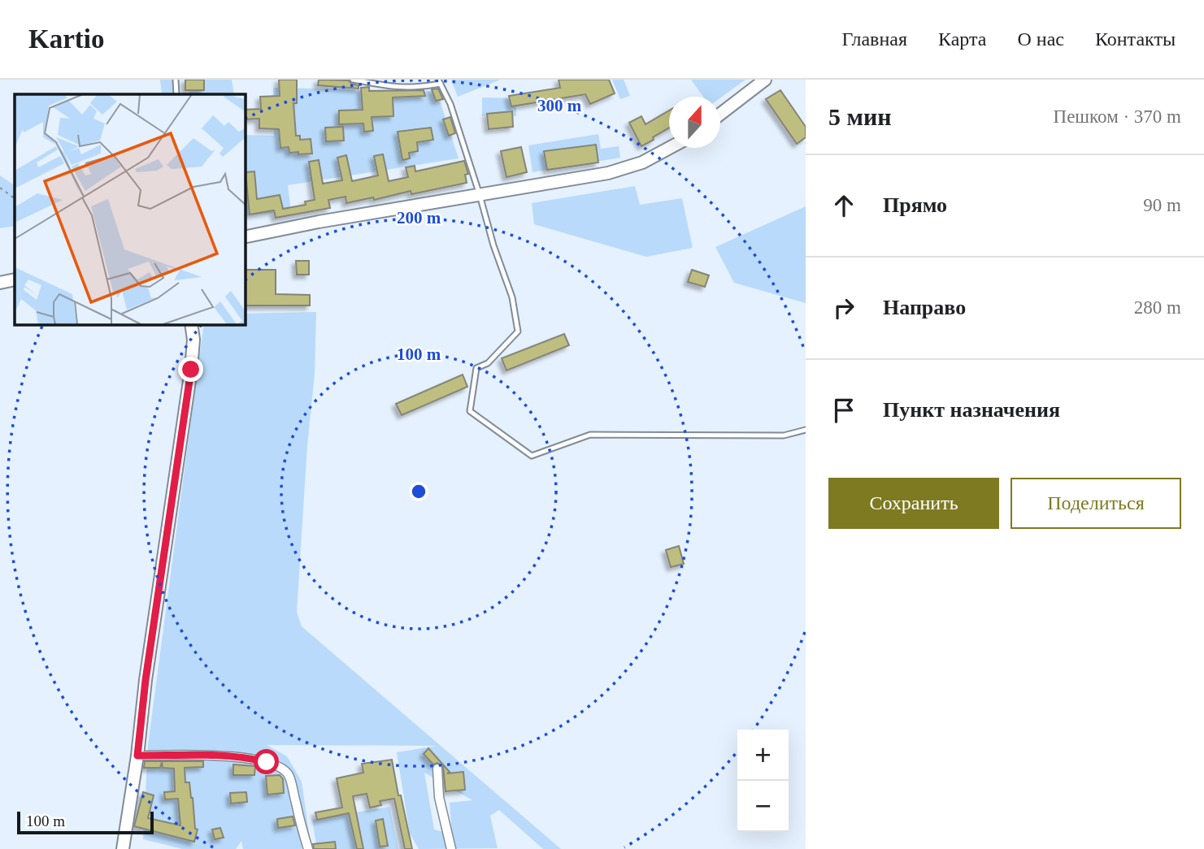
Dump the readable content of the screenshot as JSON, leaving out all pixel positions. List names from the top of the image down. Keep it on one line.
{"scale_bar":"100 m","north":"top","page":{"header":"Kartio","nav":["Главная","Карта","О нас","Контакты"],"heading":["5 мин","Пешком · 370 m"],"list":[["Прямо","90 m"],["Направо","280 m"],"Пункт назначения"],"buttons":["Сохранить","Поделиться"],"map_buttons":["+","−"],"scale":"100 m"},"rings":["300 m","200 m","100 m"]}
